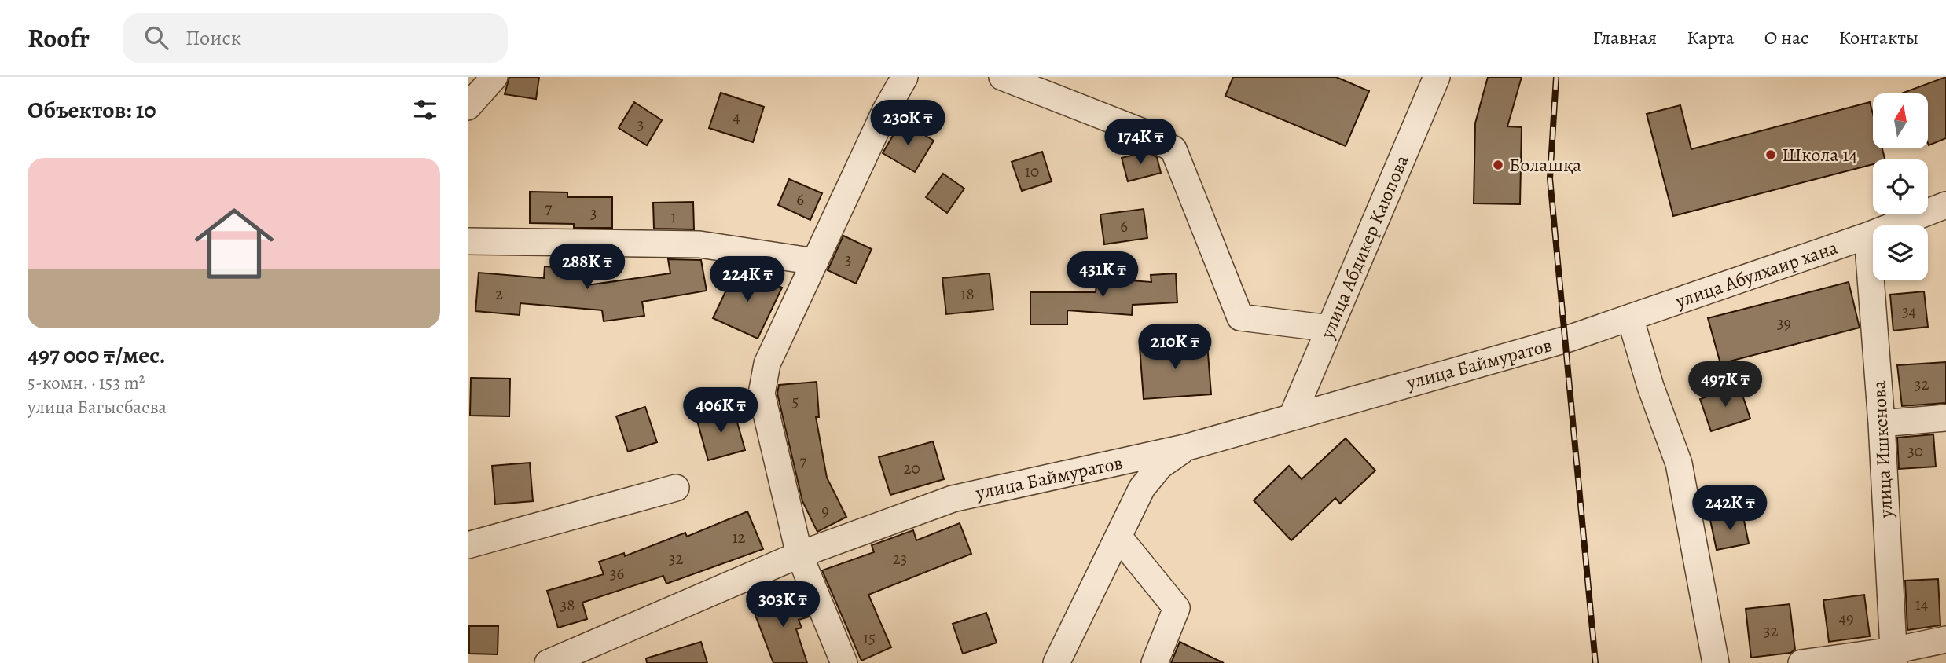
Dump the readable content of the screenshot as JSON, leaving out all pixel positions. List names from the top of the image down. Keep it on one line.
{"streets":{"street":["улица Абдикер Каюпова","улица Абулхаир хана","улица Баймуратов","улица Ишкенова"]},"crossings":[["улица Абдикер Каюпова","улица Баймуратов"],["улица Абулхаир хана","улица Баймуратов"],["улица Абулхаир хана","улица Ишкенова"]],"places":["Школа 14","Болашқа"],"house_numbers":["4","3","10","6","7","3","1","6","3","2","18","34","39","32","5","30","7","20","9","12","32","23","36","14","38","49","32","15"],"north":"top","page":{"header":"Roofr","search":"Поиск","nav":["Главная","Карта","О нас","Контакты"],"heading":"Объектов: 10","price":["230K ₸","174K ₸","288K ₸","431K ₸","224K ₸","210K ₸","497K ₸","406K ₸","242K ₸","303K ₸"],"list":[{"name":"497 000 ₸/мес.","note":"5-комн. · 153 m² · улица Багысбаева"}]}}
